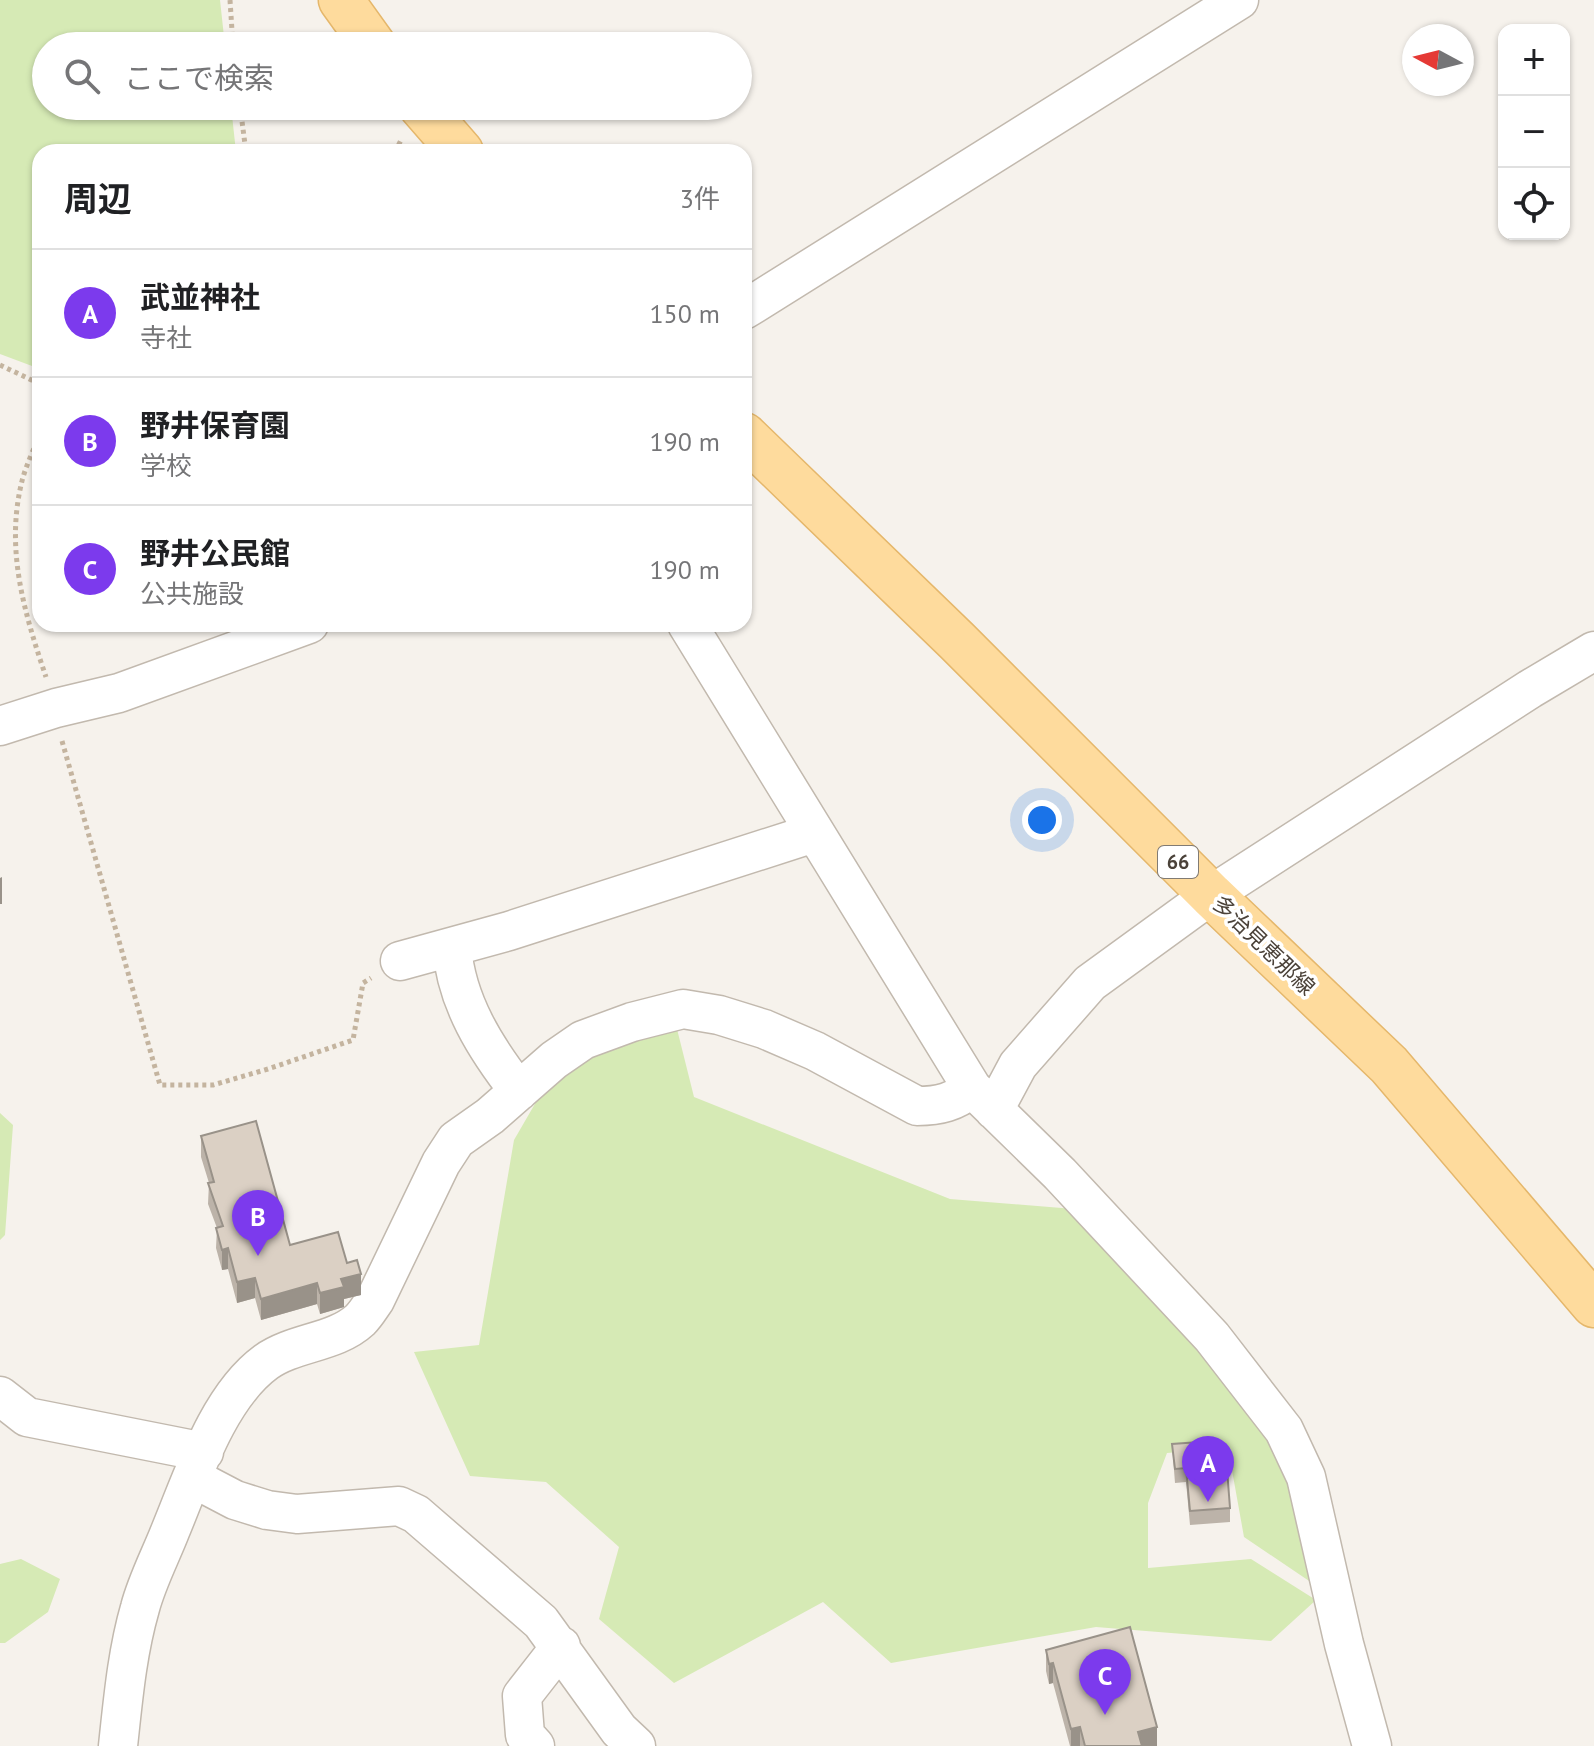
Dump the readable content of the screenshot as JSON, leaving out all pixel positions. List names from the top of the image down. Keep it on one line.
{"streets":{"main road":["66","多治見恵那線"]},"north":"left","page":{"map_buttons":["+","−"],"search":"ここで検索","heading":["周辺","3件"],"list":[{"mark":"A","name":"武並神社","note":"寺社","value":"150 m"},{"mark":"B","name":"野井保育園","note":"学校","value":"190 m"},{"mark":"C","name":"野井公民館","note":"公共施設","value":"190 m"}],"pins":["B","A","C"]}}
